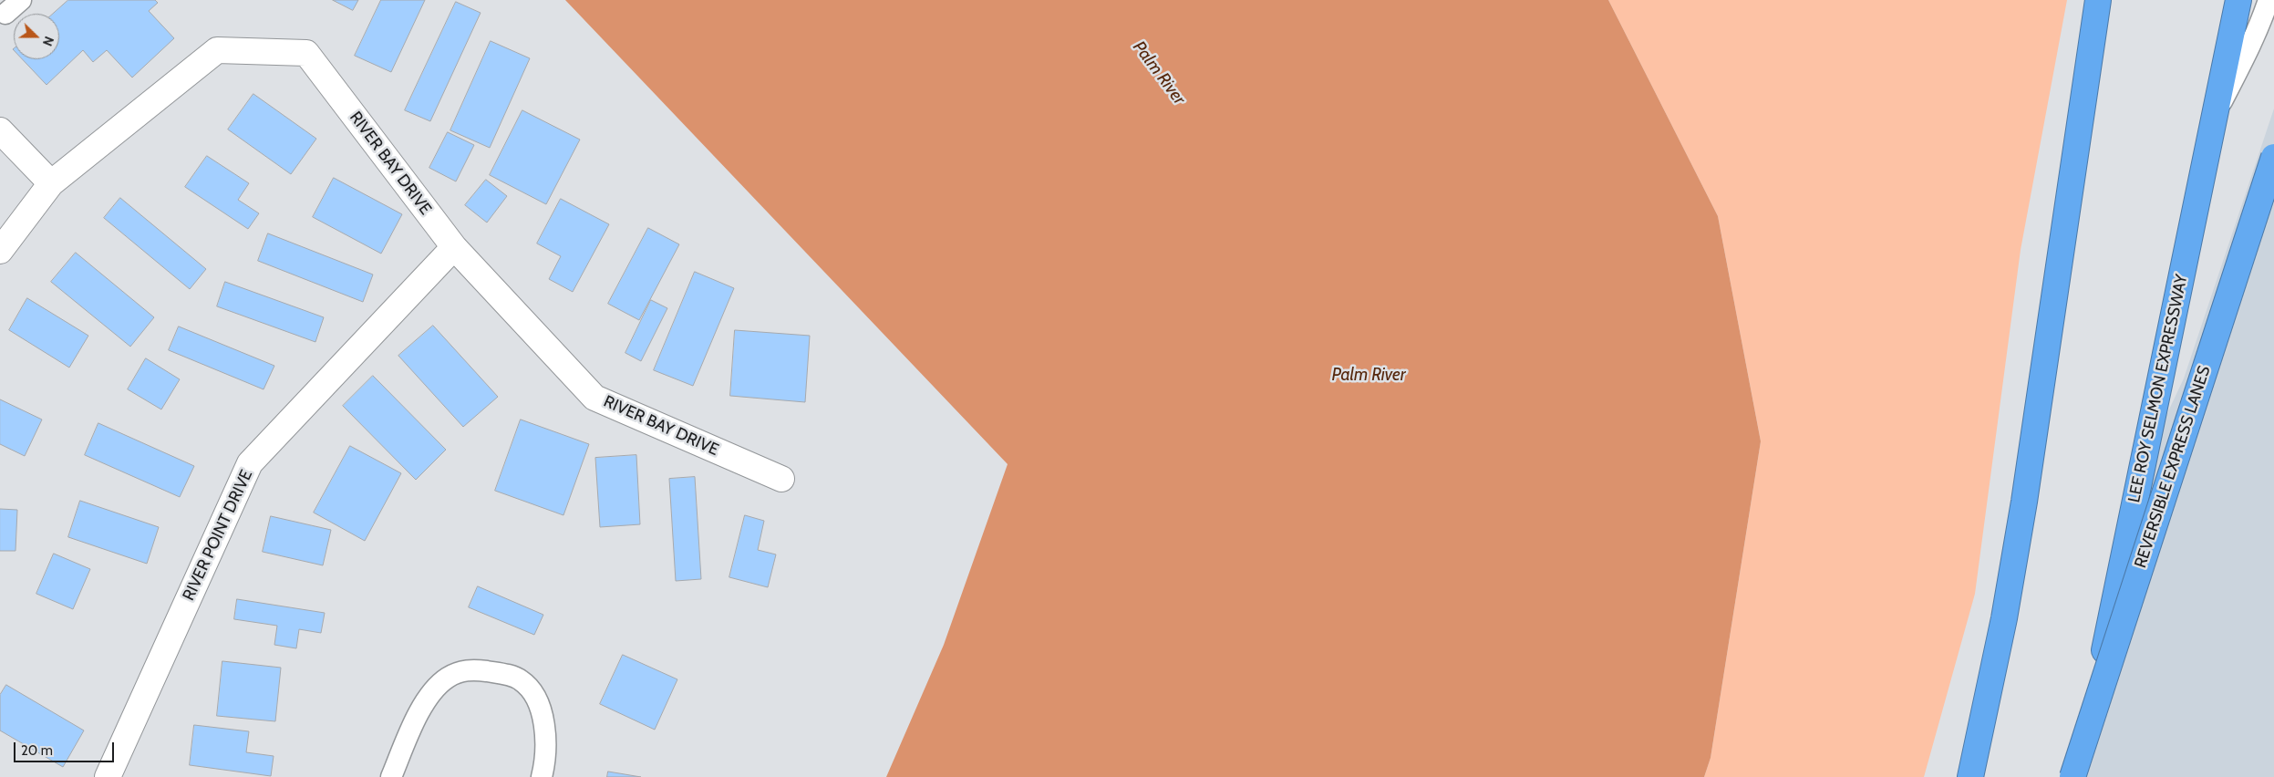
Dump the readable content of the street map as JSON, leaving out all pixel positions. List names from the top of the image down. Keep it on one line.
{"streets":{"highway":["LEE ROY SELMON EXPRESSWAY","REVERSIBLE EXPRESS LANES"],"street":["RIVER BAY DRIVE","RIVER POINT DRIVE"]},"crossings":[["RIVER BAY DRIVE","RIVER POINT DRIVE"]],"water":["Palm River"],"scale_bar":"20 m","north":"right"}
